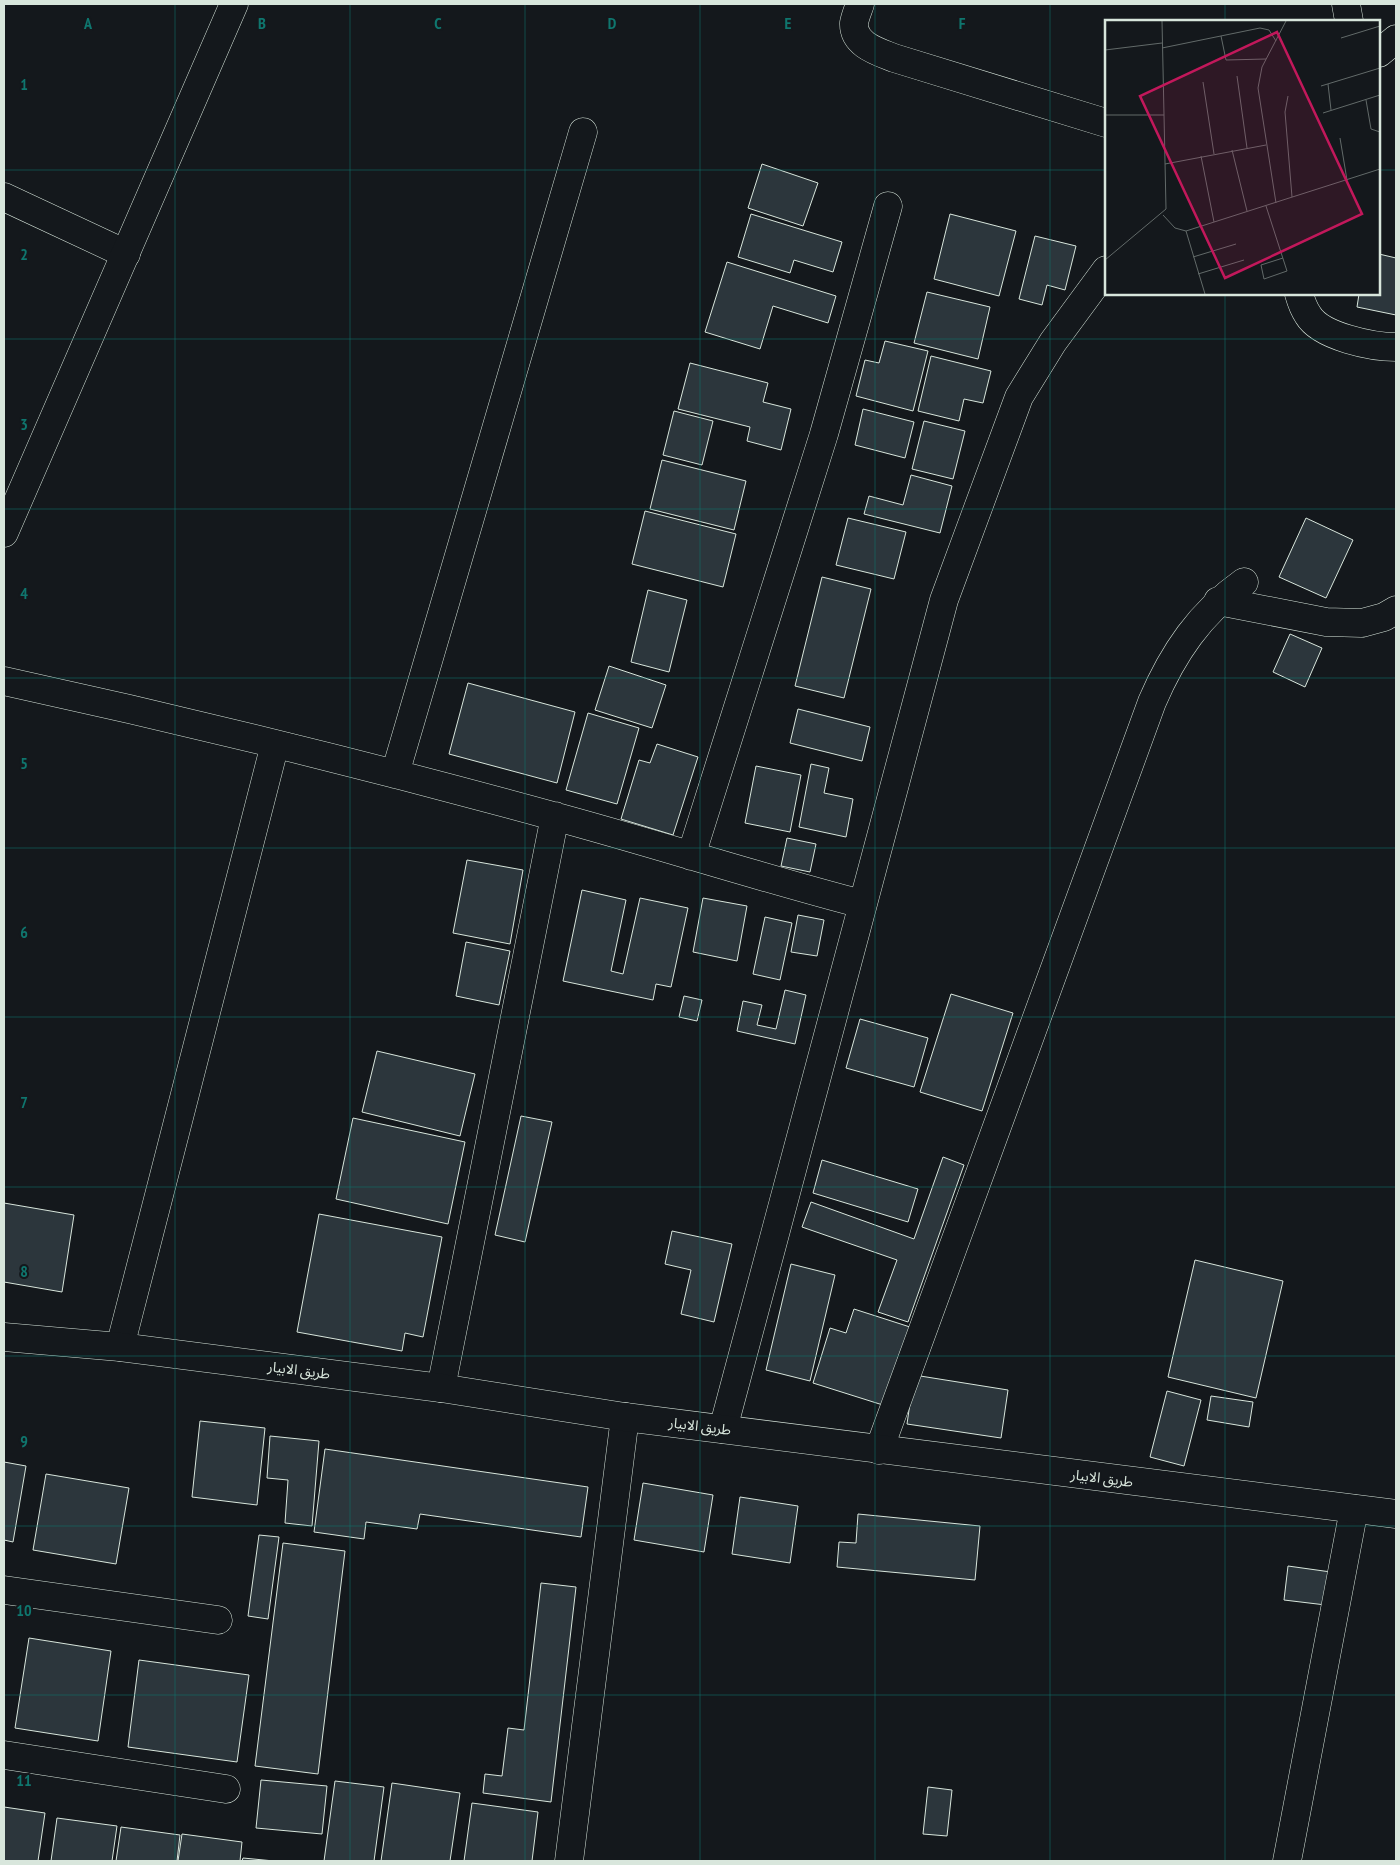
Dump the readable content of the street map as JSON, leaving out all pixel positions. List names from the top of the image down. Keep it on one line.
{"streets":{"street":["طريق الابيار"]},"grid":{"columns":["A","B","C","D","E","F"],"rows":["1","2","3","4","5","6","7","8","9","10","11"]}}
